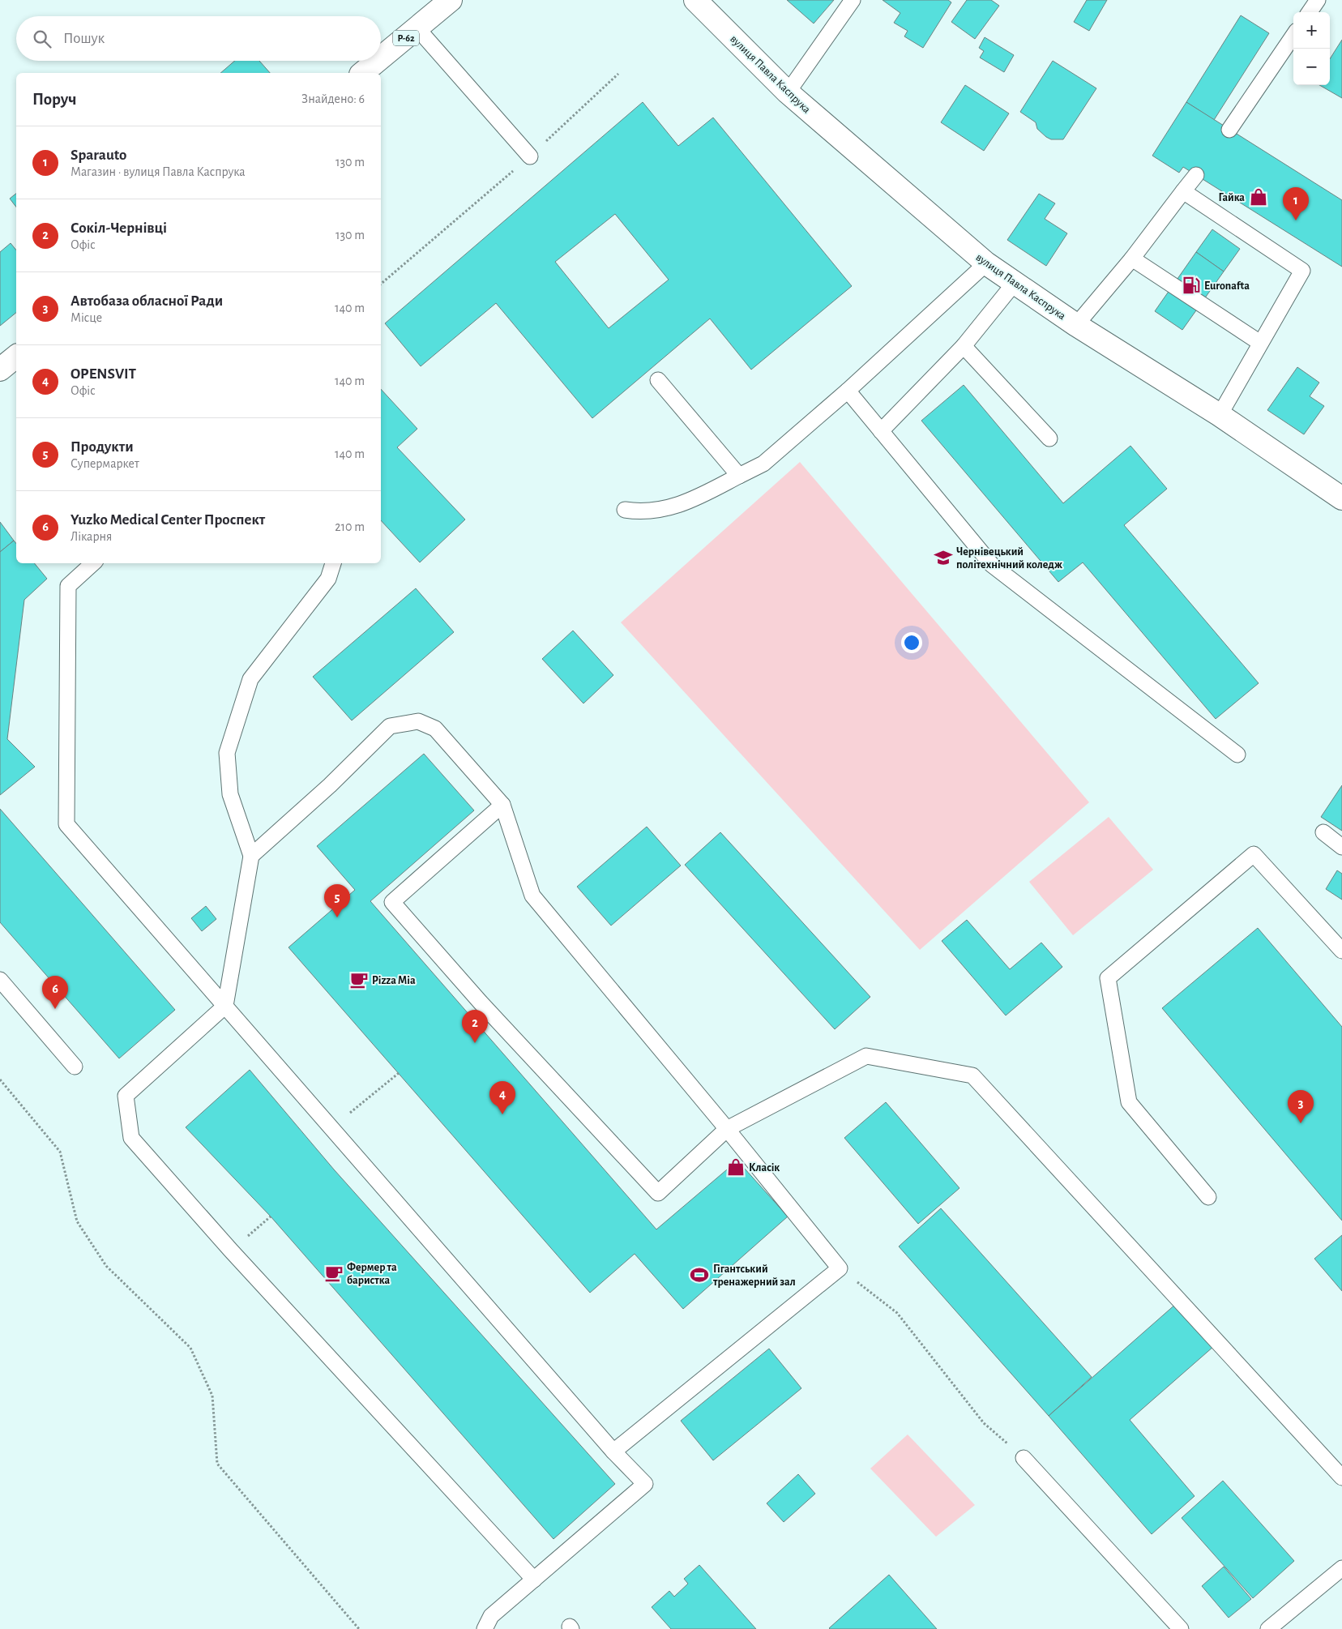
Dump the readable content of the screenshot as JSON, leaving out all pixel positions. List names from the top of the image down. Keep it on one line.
{"streets":{"street":["Р-62","вулиця Павла Каспрука"]},"places":{"shop":["Гайка","Класік"],"fuel station":["Euronafta"],"school or university":["Чернівецький політехнічний коледж"],"cafe":["Pizza Mia","Фермер та баристка"],"sports":["Гігантський тренажерний зал"]},"page":{"map_buttons":["+","−"],"search":"Пошук","heading":["Поруч","Знайдено: 6"],"list":[{"mark":"1","name":"Sparauto","note":"Магазин · вулиця Павла Каспрука","value":"130 m"},{"mark":"2","name":"Сокіл-Чернівці","note":"Офіс","value":"130 m"},{"mark":"3","name":"Автобаза обласної Ради","note":"Місце","value":"140 m"},{"mark":"4","name":"OPENSVIT","note":"Офіс","value":"140 m"},{"mark":"5","name":"Продукти","note":"Супермаркет","value":"140 m"},{"mark":"6","name":"Yuzko Medical Center Проспект","note":"Лікарня","value":"210 m"}],"pins":["1","5","6","2","4","3"]}}
